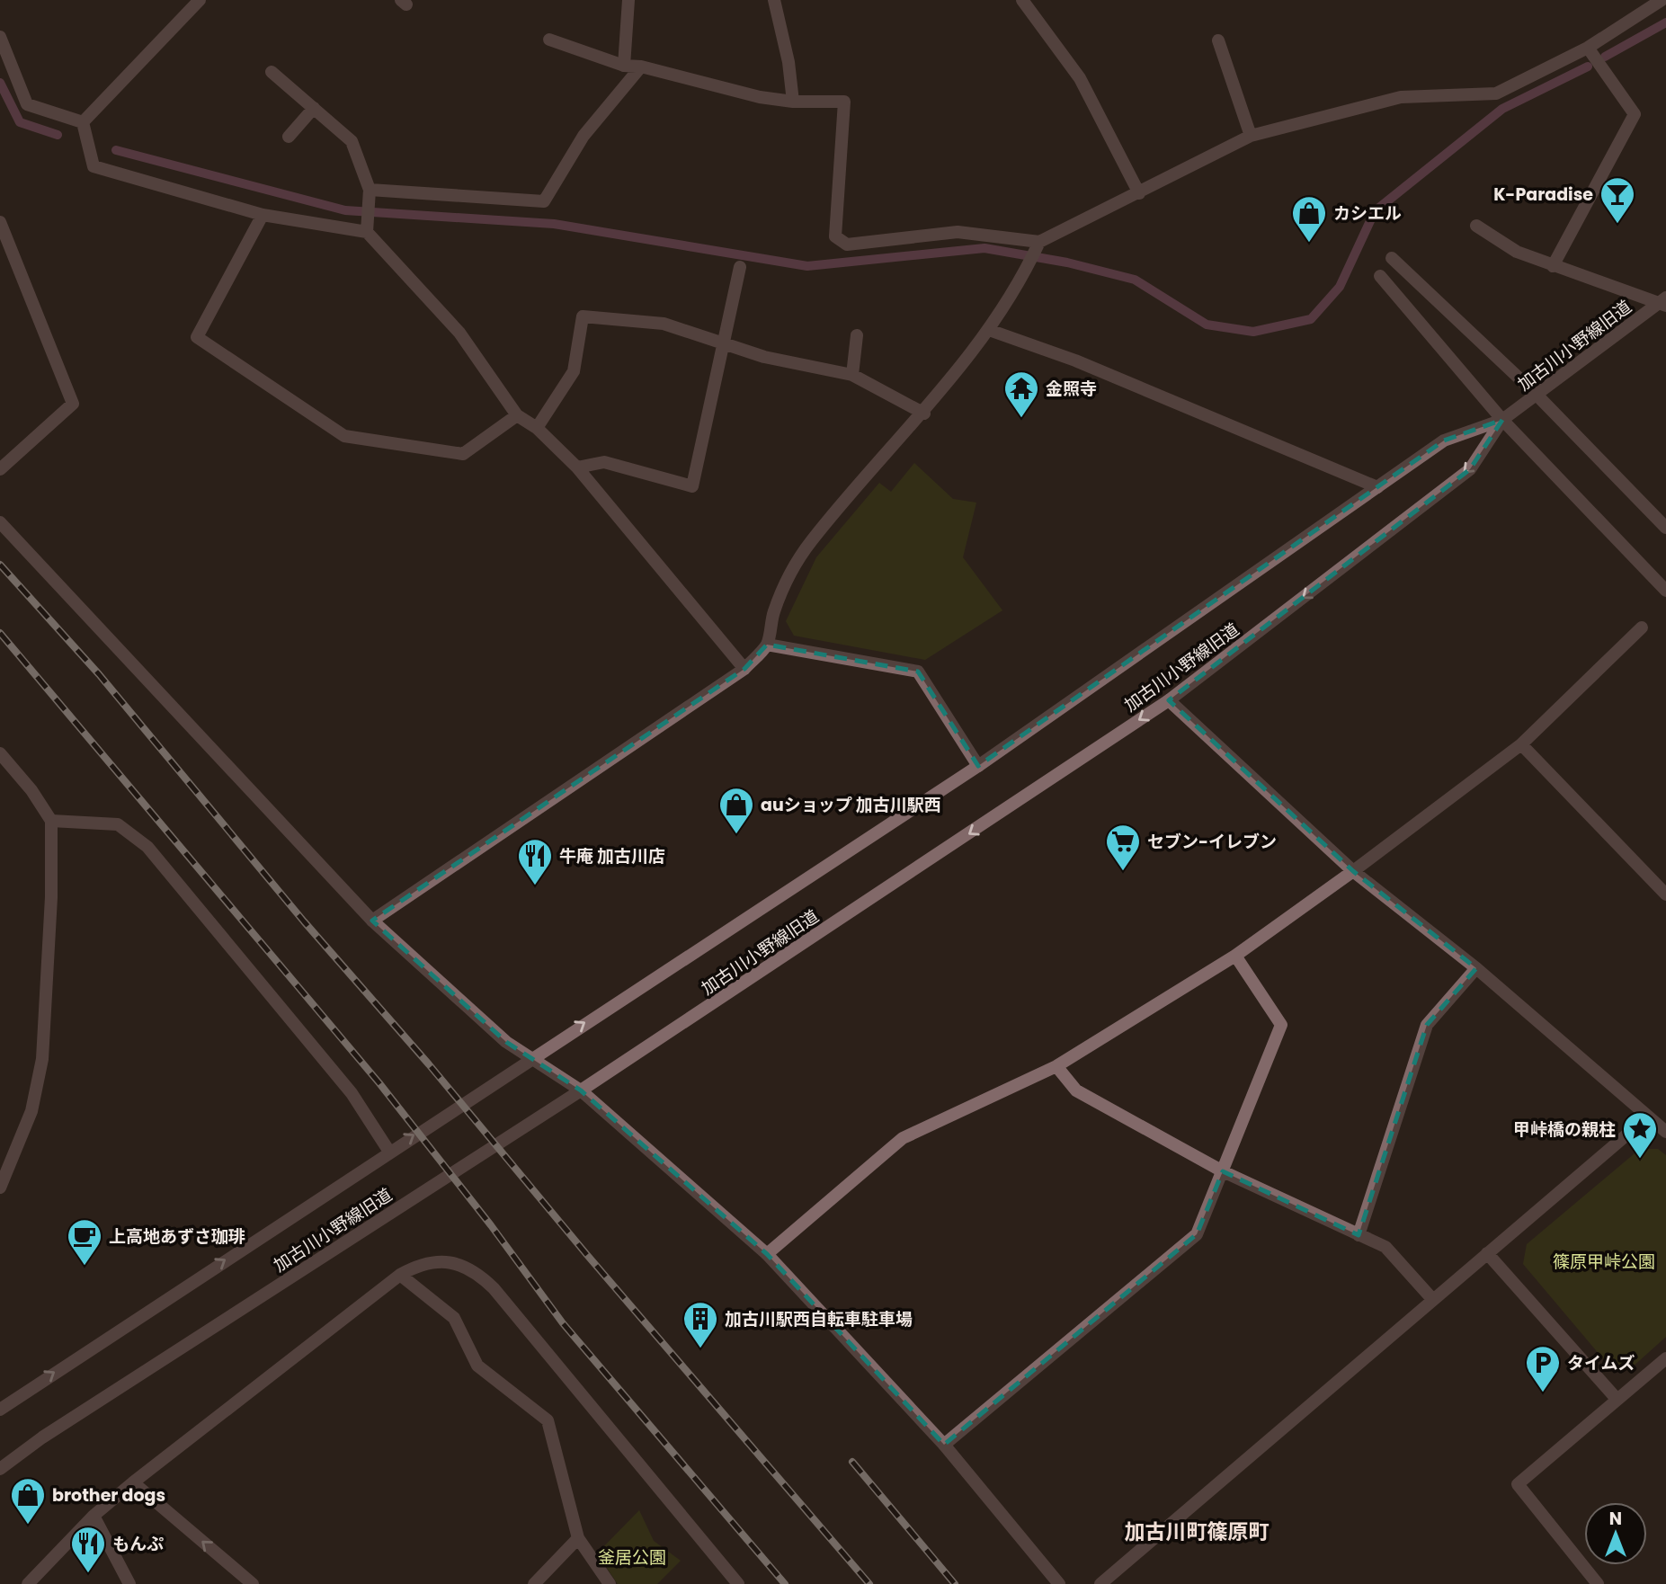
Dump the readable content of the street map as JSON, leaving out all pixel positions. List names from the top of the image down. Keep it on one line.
{"streets":{"street":["加古川小野線旧道"]},"districts":["加古川町篠原町"],"parks":["篠原甲峠公園","釜居公園"],"places":{"bar":["K-Paradise"],"shop":["カシエル","auショップ 加古川駅西","brother dogs"],"temple":["金照寺"],"supermarket":["セブン-イレブン"],"restaurant":["牛庵 加古川店","もんぷ"],"place":["甲峠橋の親柱"],"cafe":["上高地あずさ珈琲"],"building":["加古川駅西自転車駐車場"],"parking":["タイムズ"]},"north":"top"}
